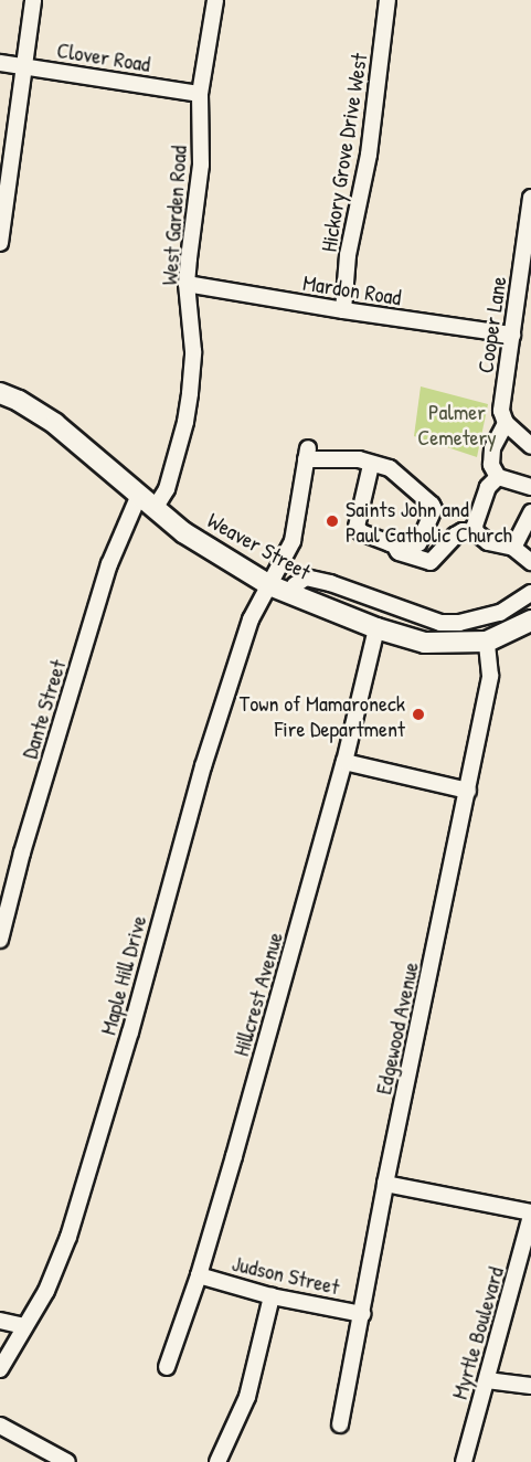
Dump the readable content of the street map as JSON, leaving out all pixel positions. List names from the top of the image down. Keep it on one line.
{"streets":{"main road":["Weaver Street"],"street":["Clover Road","Hickory Grove Drive West","West Garden Road","Mardon Road","Cooper Lane","Dante Street","Maple Hill Drive","Hillcrest Avenue","Edgewood Avenue","Judson Street","Myrtle Boulevard"]},"crossings":[["Clover Road","West Garden Road"],["Hickory Grove Drive West","Mardon Road"],["West Garden Road","Mardon Road"],["West Garden Road","Weaver Street"],["Mardon Road","Cooper Lane"],["Weaver Street","Dante Street"],["Weaver Street","Maple Hill Drive"],["Weaver Street","Hillcrest Avenue"],["Weaver Street","Edgewood Avenue"],["Hillcrest Avenue","Judson Street"],["Edgewood Avenue","Judson Street"]],"parks":["Palmer Cemetery"],"places":["Saints John and Paul Catholic Church","Town of Mamaroneck Fire Department"]}
